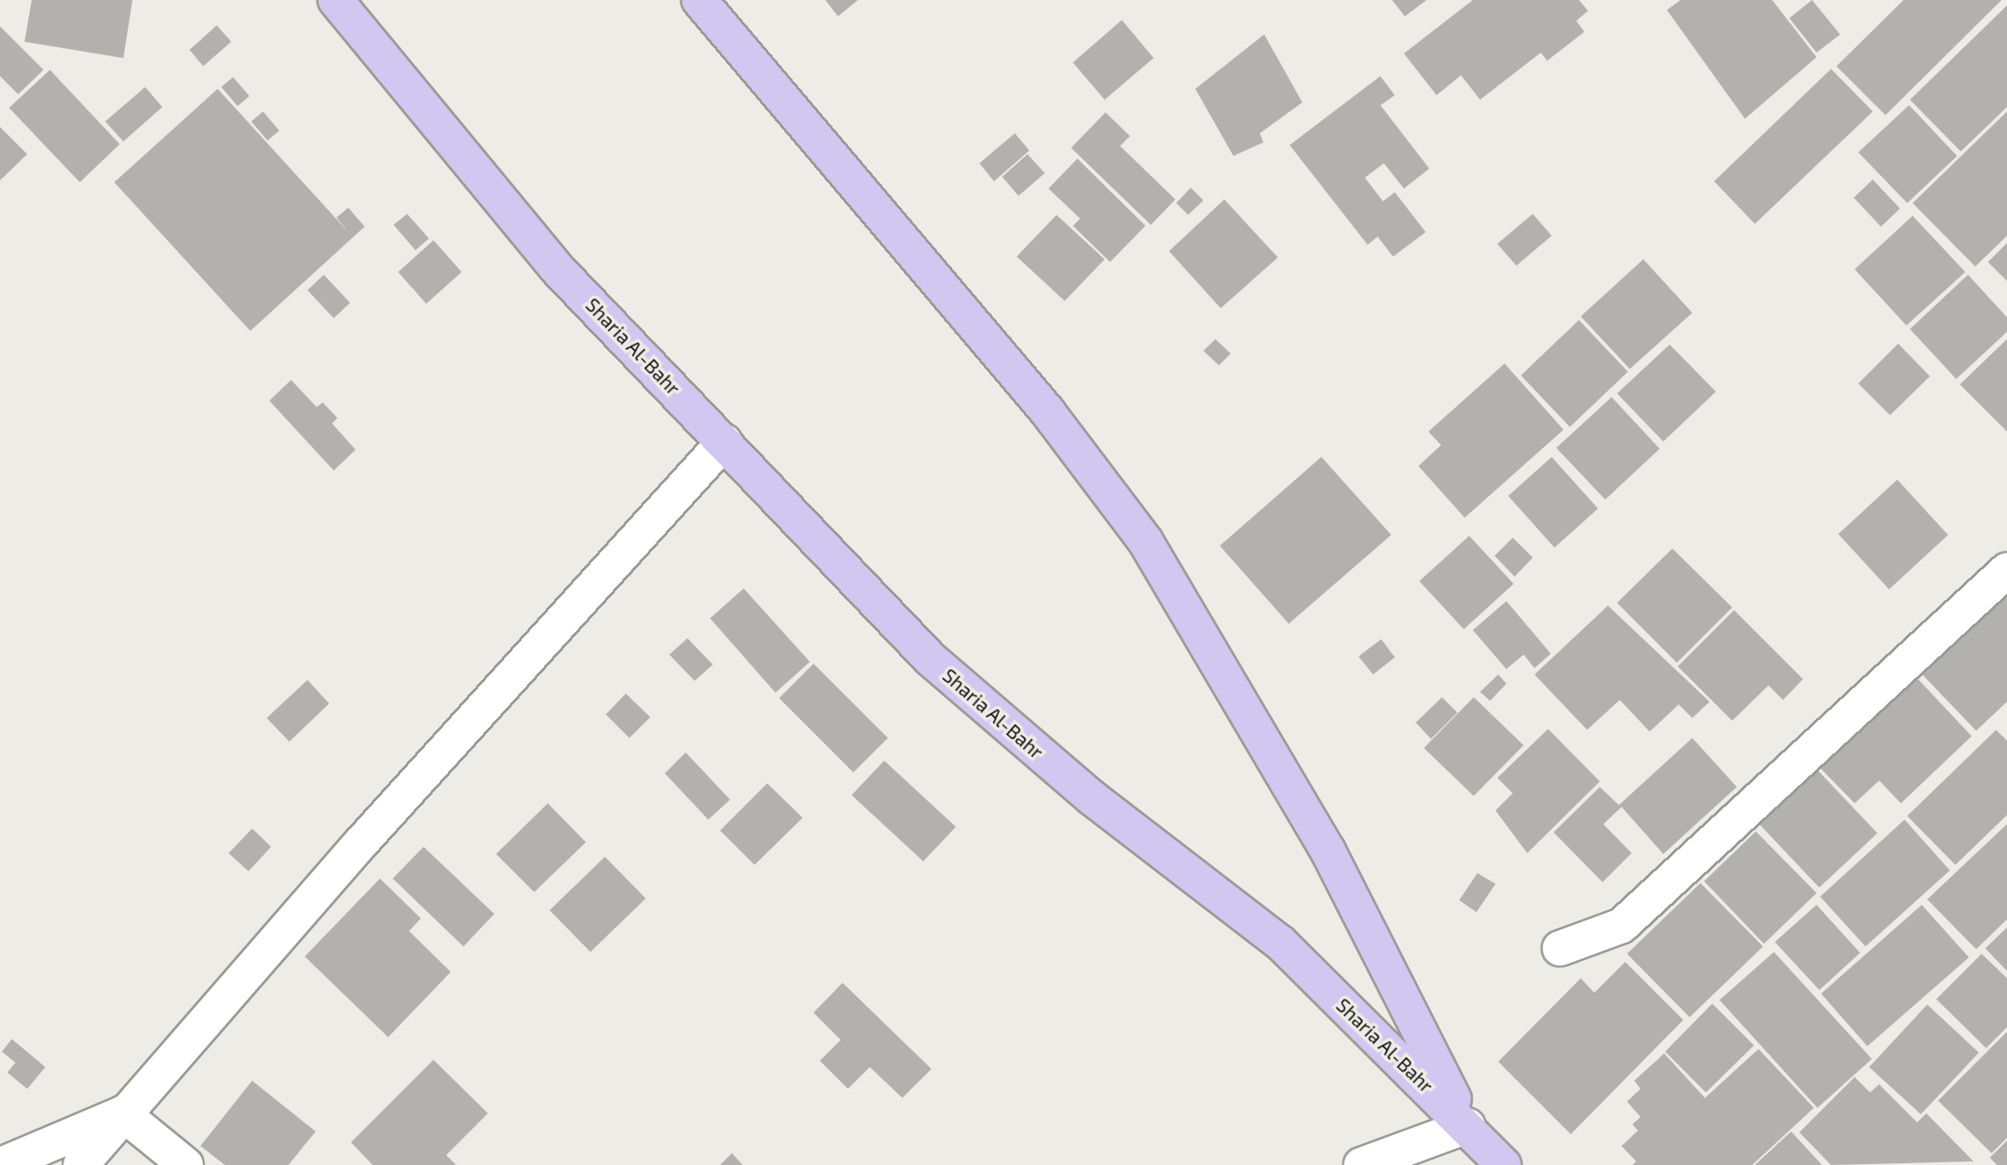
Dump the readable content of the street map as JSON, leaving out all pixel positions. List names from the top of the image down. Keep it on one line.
{"streets":{"main road":["Sharia Al-Bahr"]}}
